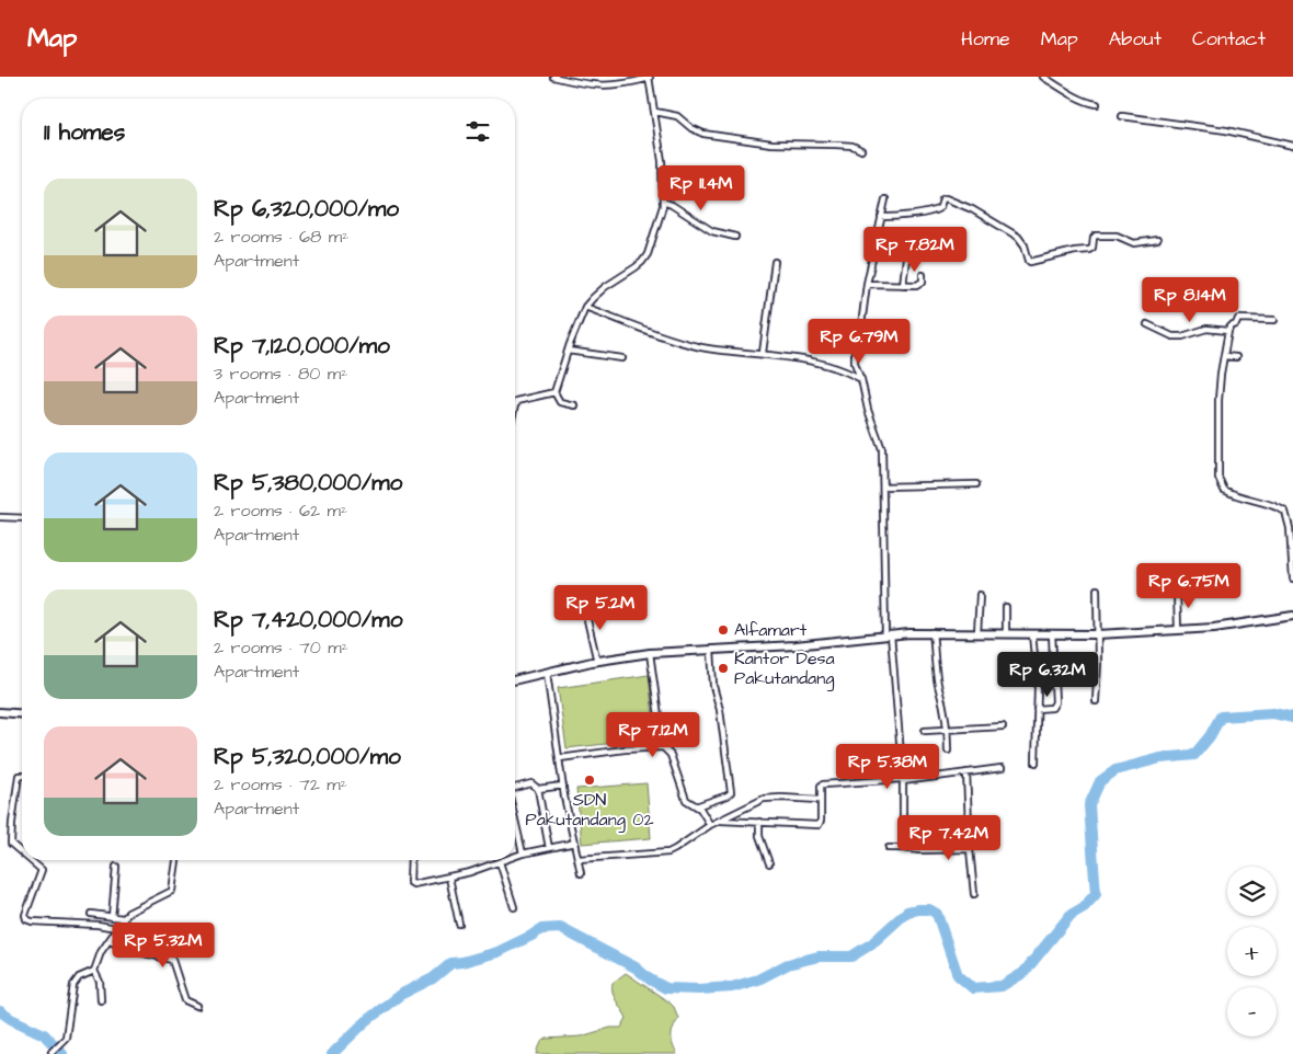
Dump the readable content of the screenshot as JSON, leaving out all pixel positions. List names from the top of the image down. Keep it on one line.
{"places":["Alfamart","Kantor Desa Pakutandang","SDN Pakutandang 02"],"page":{"header":"Map","nav":["Home","Map","About","Contact"],"heading":"11 homes","list":[{"name":"Rp 6,320,000/mo","note":"2 rooms · 68 m² · Apartment"},{"name":"Rp 7,120,000/mo","note":"3 rooms · 80 m² · Apartment"},{"name":"Rp 5,380,000/mo","note":"2 rooms · 62 m² · Apartment"},{"name":"Rp 7,420,000/mo","note":"2 rooms · 70 m² · Apartment"},{"name":"Rp 5,320,000/mo","note":"2 rooms · 72 m² · Apartment"}],"price":["Rp 11.4M","Rp 7.82M","Rp 8.14M","Rp 6.79M","Rp 6.75M","Rp 5.2M","Rp 6.32M","Rp 7.12M","Rp 5.38M","Rp 7.42M","Rp 5.32M"],"map_buttons":["+","−"]}}
